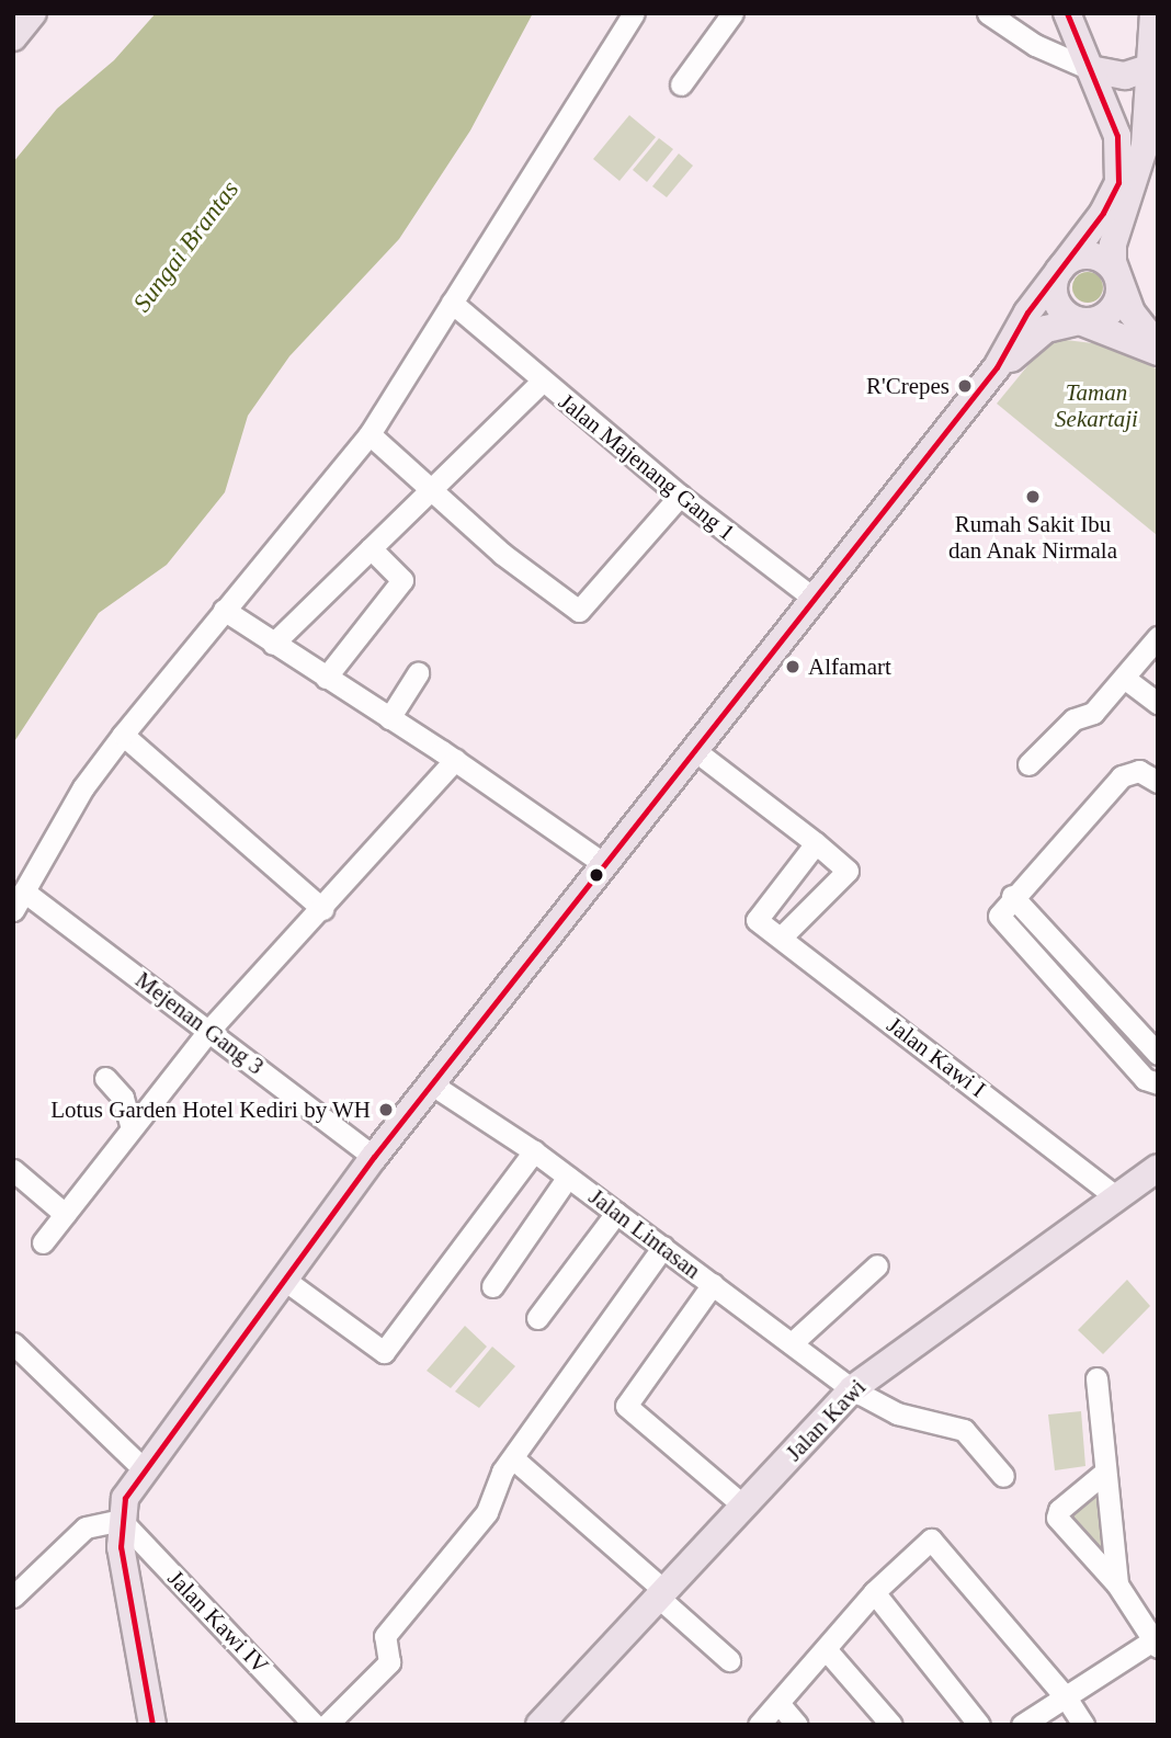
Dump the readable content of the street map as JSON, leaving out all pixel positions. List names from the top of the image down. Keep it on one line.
{"streets":{"main road":["Jalan Kawi"],"street":["Jalan Majenang Gang 1","Mejenan Gang 3","Jalan Kawi I","Jalan Lintasan","Jalan Kawi IV"]},"crossings":[["Jalan Kawi I","Jalan Kawi"],["Jalan Lintasan","Jalan Kawi"]],"water":["Sungai Brantas"],"parks":["Taman Sekartaji"],"places":["R'Crepes","Rumah Sakit Ibu dan Anak Nirmala","Alfamart","Lotus Garden Hotel Kediri by WH"]}
